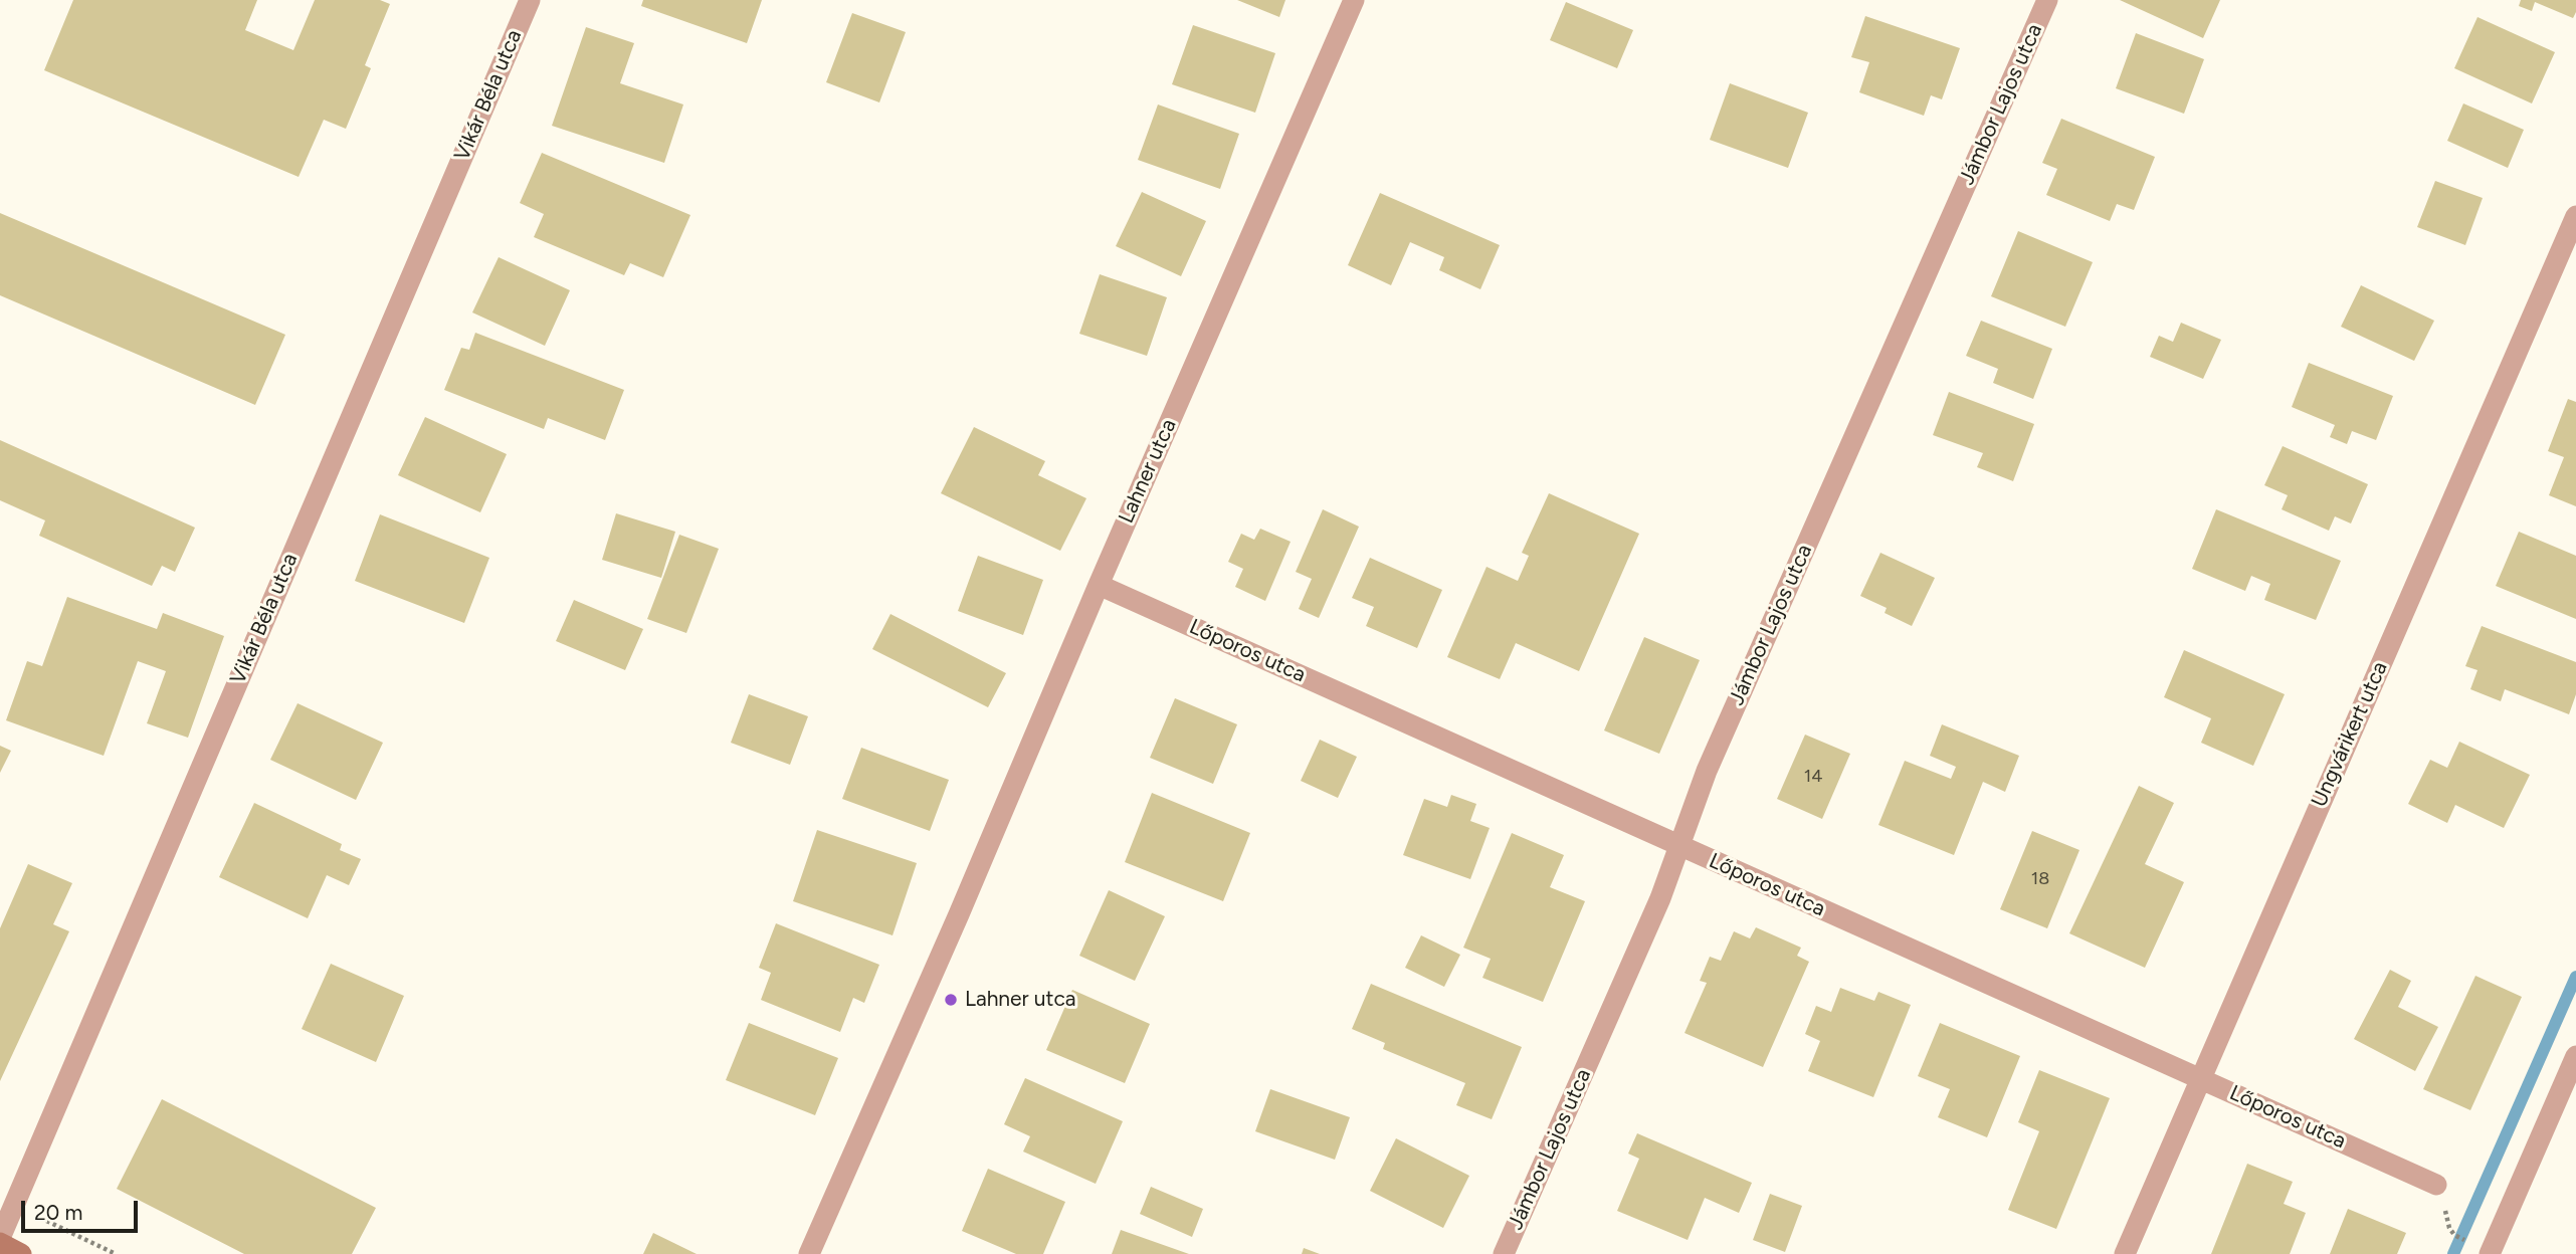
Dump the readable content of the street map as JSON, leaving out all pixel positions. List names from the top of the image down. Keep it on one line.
{"streets":{"street":["Vikár Béla utca","Jámbor Lajos utca","Lahner utca","Lőporos utca","Ungvárikert utca"]},"crossings":[["Jámbor Lajos utca","Lőporos utca"],["Lahner utca","Lőporos utca"],["Lőporos utca","Ungvárikert utca"]],"places":["Lahner utca"],"house_numbers":["14","18"],"scale_bar":"20 m"}
